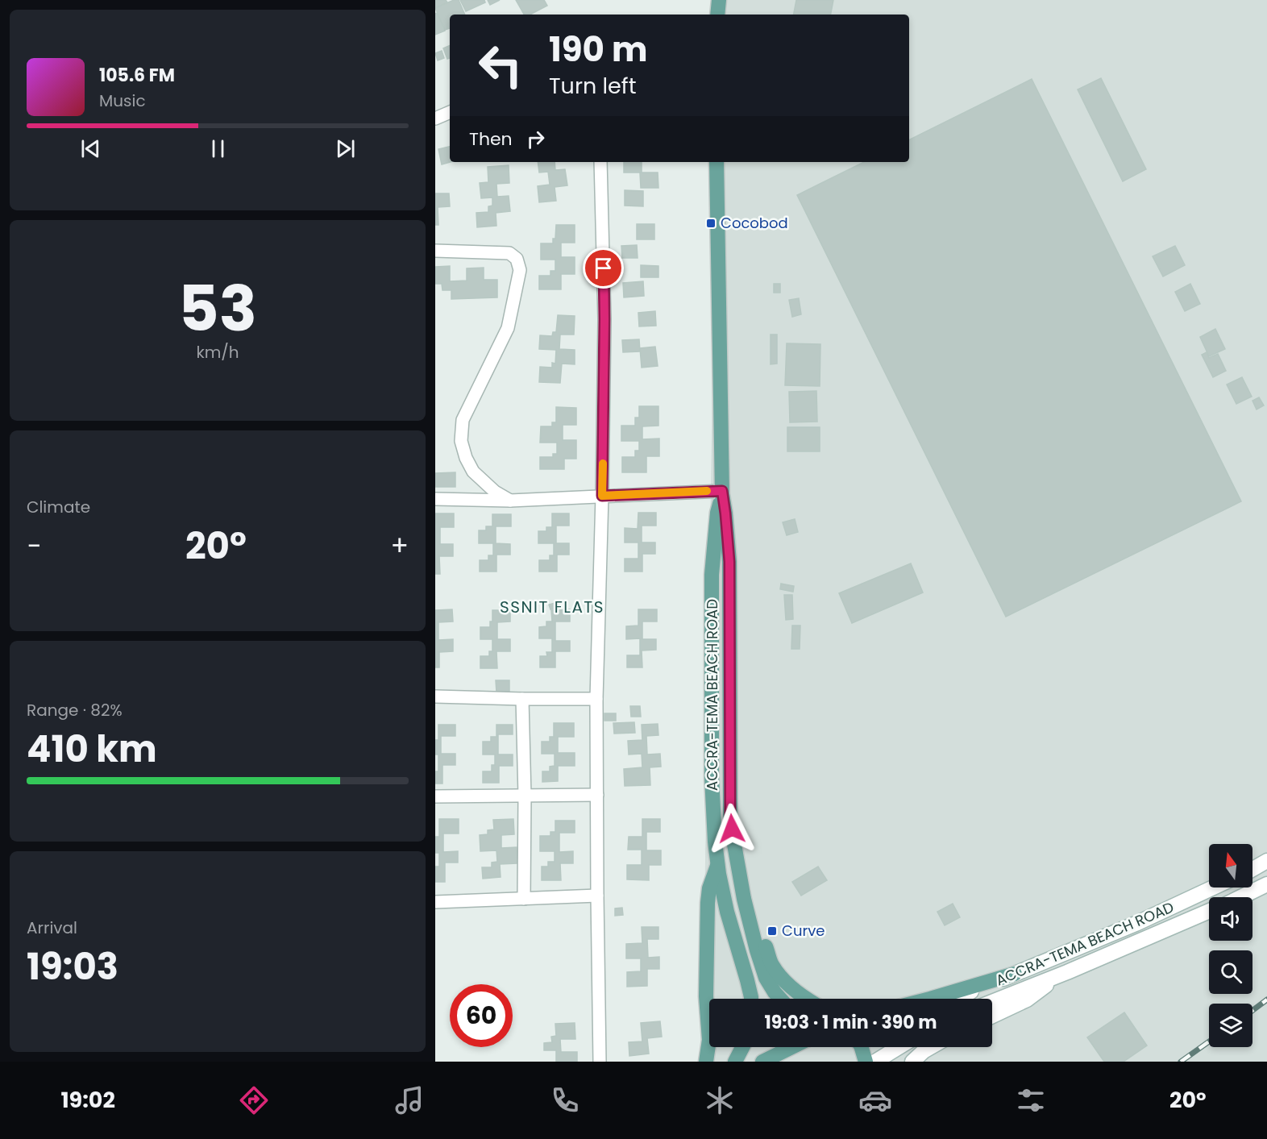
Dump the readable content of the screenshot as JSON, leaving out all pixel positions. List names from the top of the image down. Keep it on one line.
{"streets":{"main road":["ACCRA-TEMA BEACH ROAD"]},"districts":["SSNIT FLATS"],"places":{"transit":["Cocobod","Curve"]},"north":"top","page":{"turn":["190 m","Turn left"],"song":["105.6 FM","Music"],"then":"Then","tile":[["53","km/h"],"Climate",["Range · 82%","410 km"],["Arrival","19:03"]],"heat":["−","20°","+"],"limit":"60","trip":"19:03 · 1 min · 390 m","tabs":["19:02","20°"]}}
